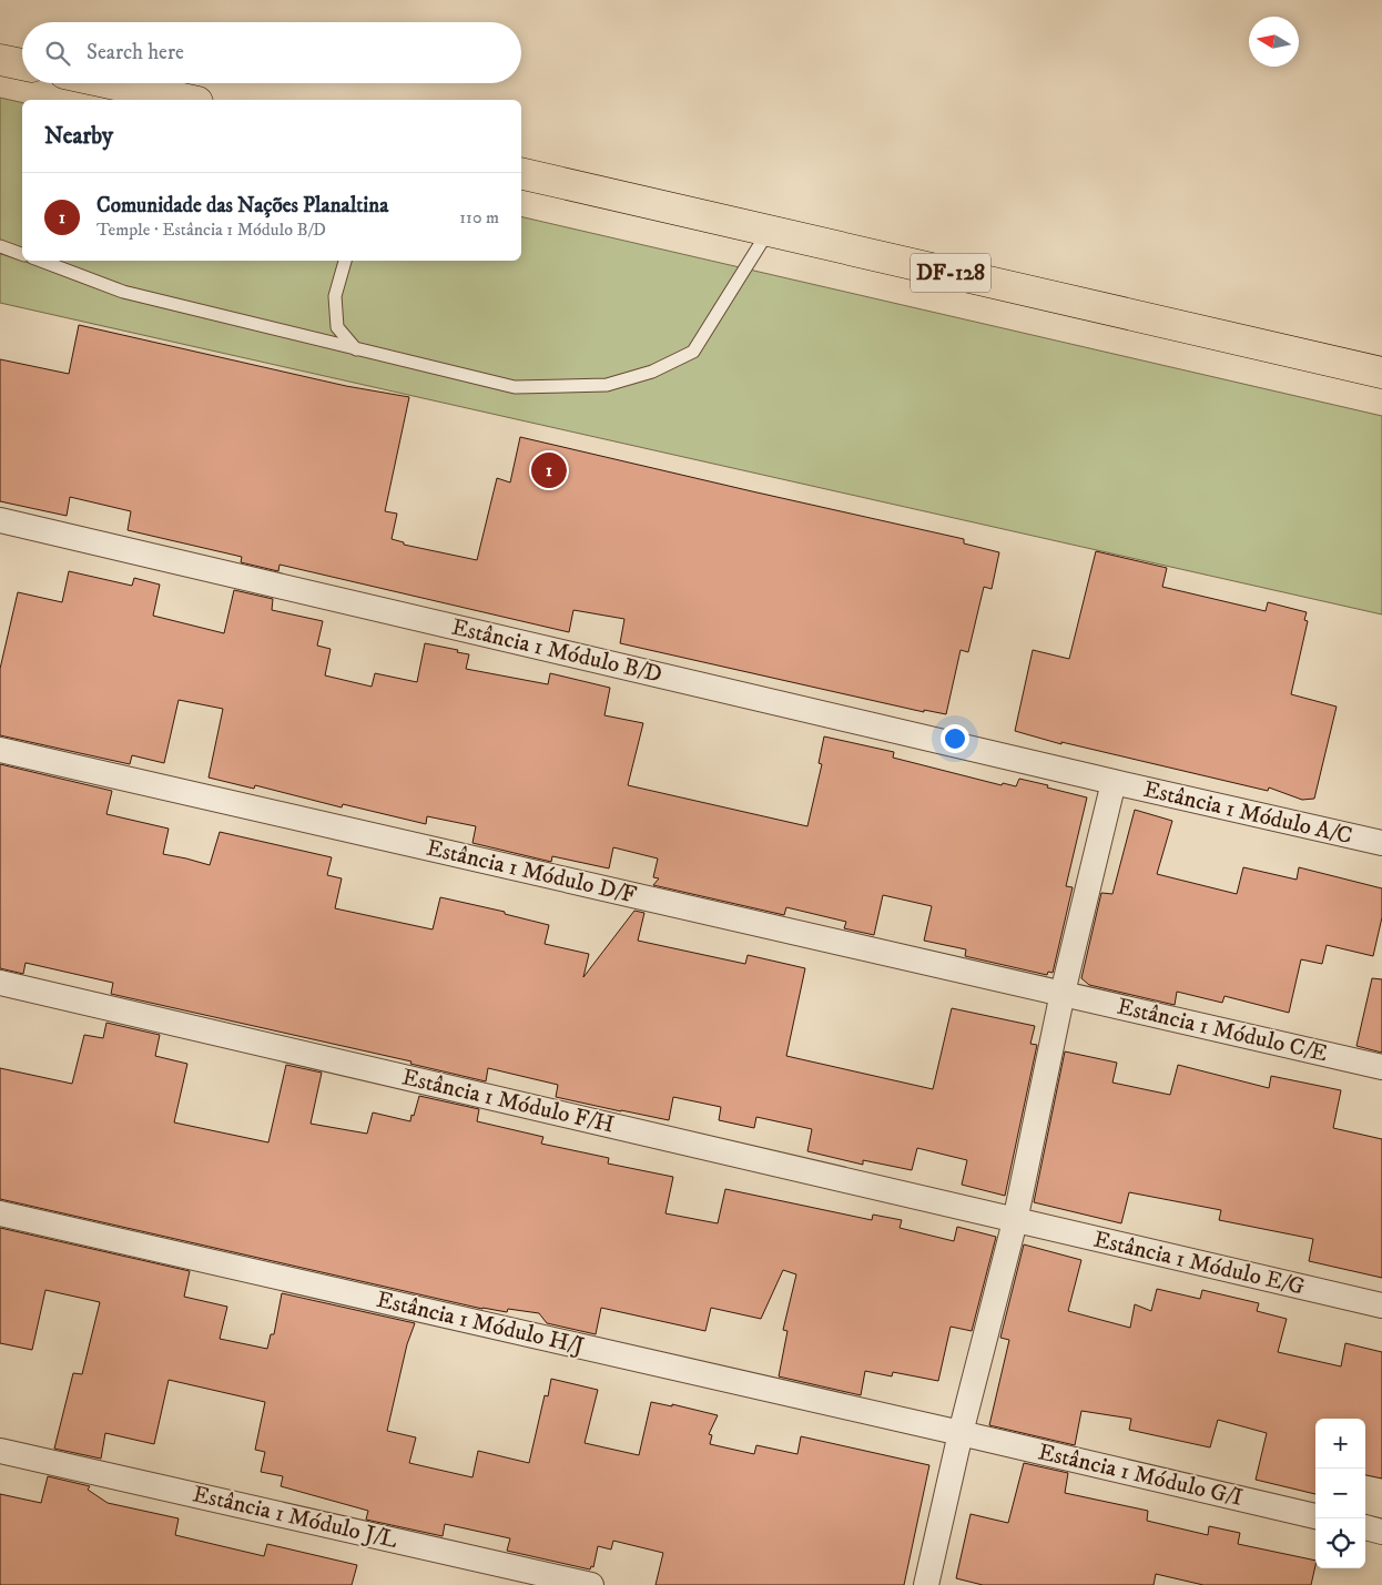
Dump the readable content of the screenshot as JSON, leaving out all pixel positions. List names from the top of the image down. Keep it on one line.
{"streets":{"main road":["DF-128"],"street":["Estância 1 Módulo B/D","Estância 1 Módulo A/C","Estância 1 Módulo D/F","Estância 1 Módulo C/E","Estância 1 Módulo F/H","Estância 1 Módulo E/G","Estância 1 Módulo H/J","Estância 1 Módulo G/I","Estância 1 Módulo J/L"]},"crossings":[["Estância 1 Módulo B/D","Estância 1 Módulo A/C"],["Estância 1 Módulo D/F","Estância 1 Módulo C/E"],["Estância 1 Módulo F/H","Estância 1 Módulo E/G"],["Estância 1 Módulo H/J","Estância 1 Módulo G/I"]],"north":"left","page":{"search":"Search here","heading":"Nearby","list":[{"mark":"1","name":"Comunidade das Nações Planaltina","note":"Temple · Estância 1 Módulo B/D","value":"110 m"}],"pins":"1","map_buttons":["+","−"]}}
